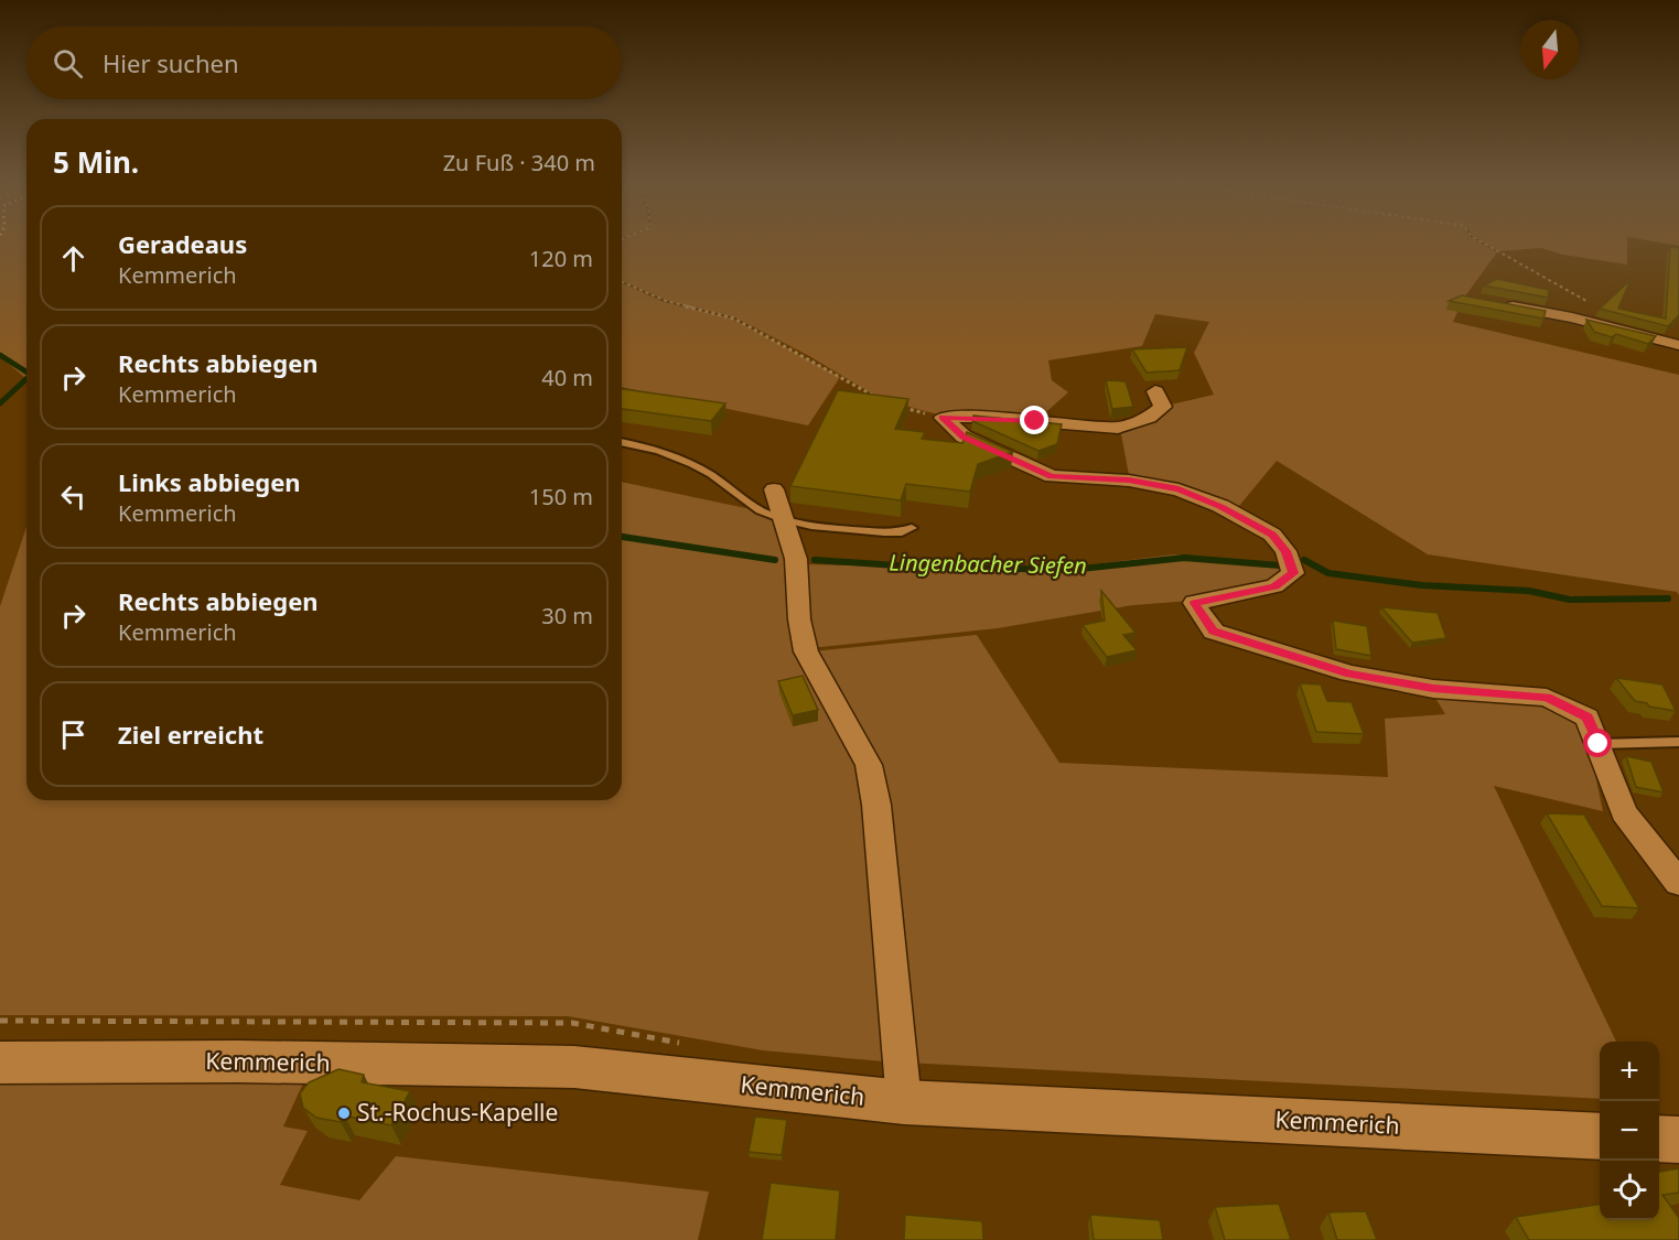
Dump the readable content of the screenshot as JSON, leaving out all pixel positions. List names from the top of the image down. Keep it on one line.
{"streets":{"street":["Kemmerich"]},"water":["Lingenbacher Siefen"],"places":["St.-Rochus-Kapelle"],"north":"bottom","page":{"search":"Hier suchen","heading":["5 Min.","Zu Fuß · 340 m"],"list":[["Geradeaus","Kemmerich","120 m"],["Rechts abbiegen","Kemmerich","40 m"],["Links abbiegen","Kemmerich","150 m"],["Rechts abbiegen","Kemmerich","30 m"],"Ziel erreicht"],"map_buttons":["+","−"]}}
